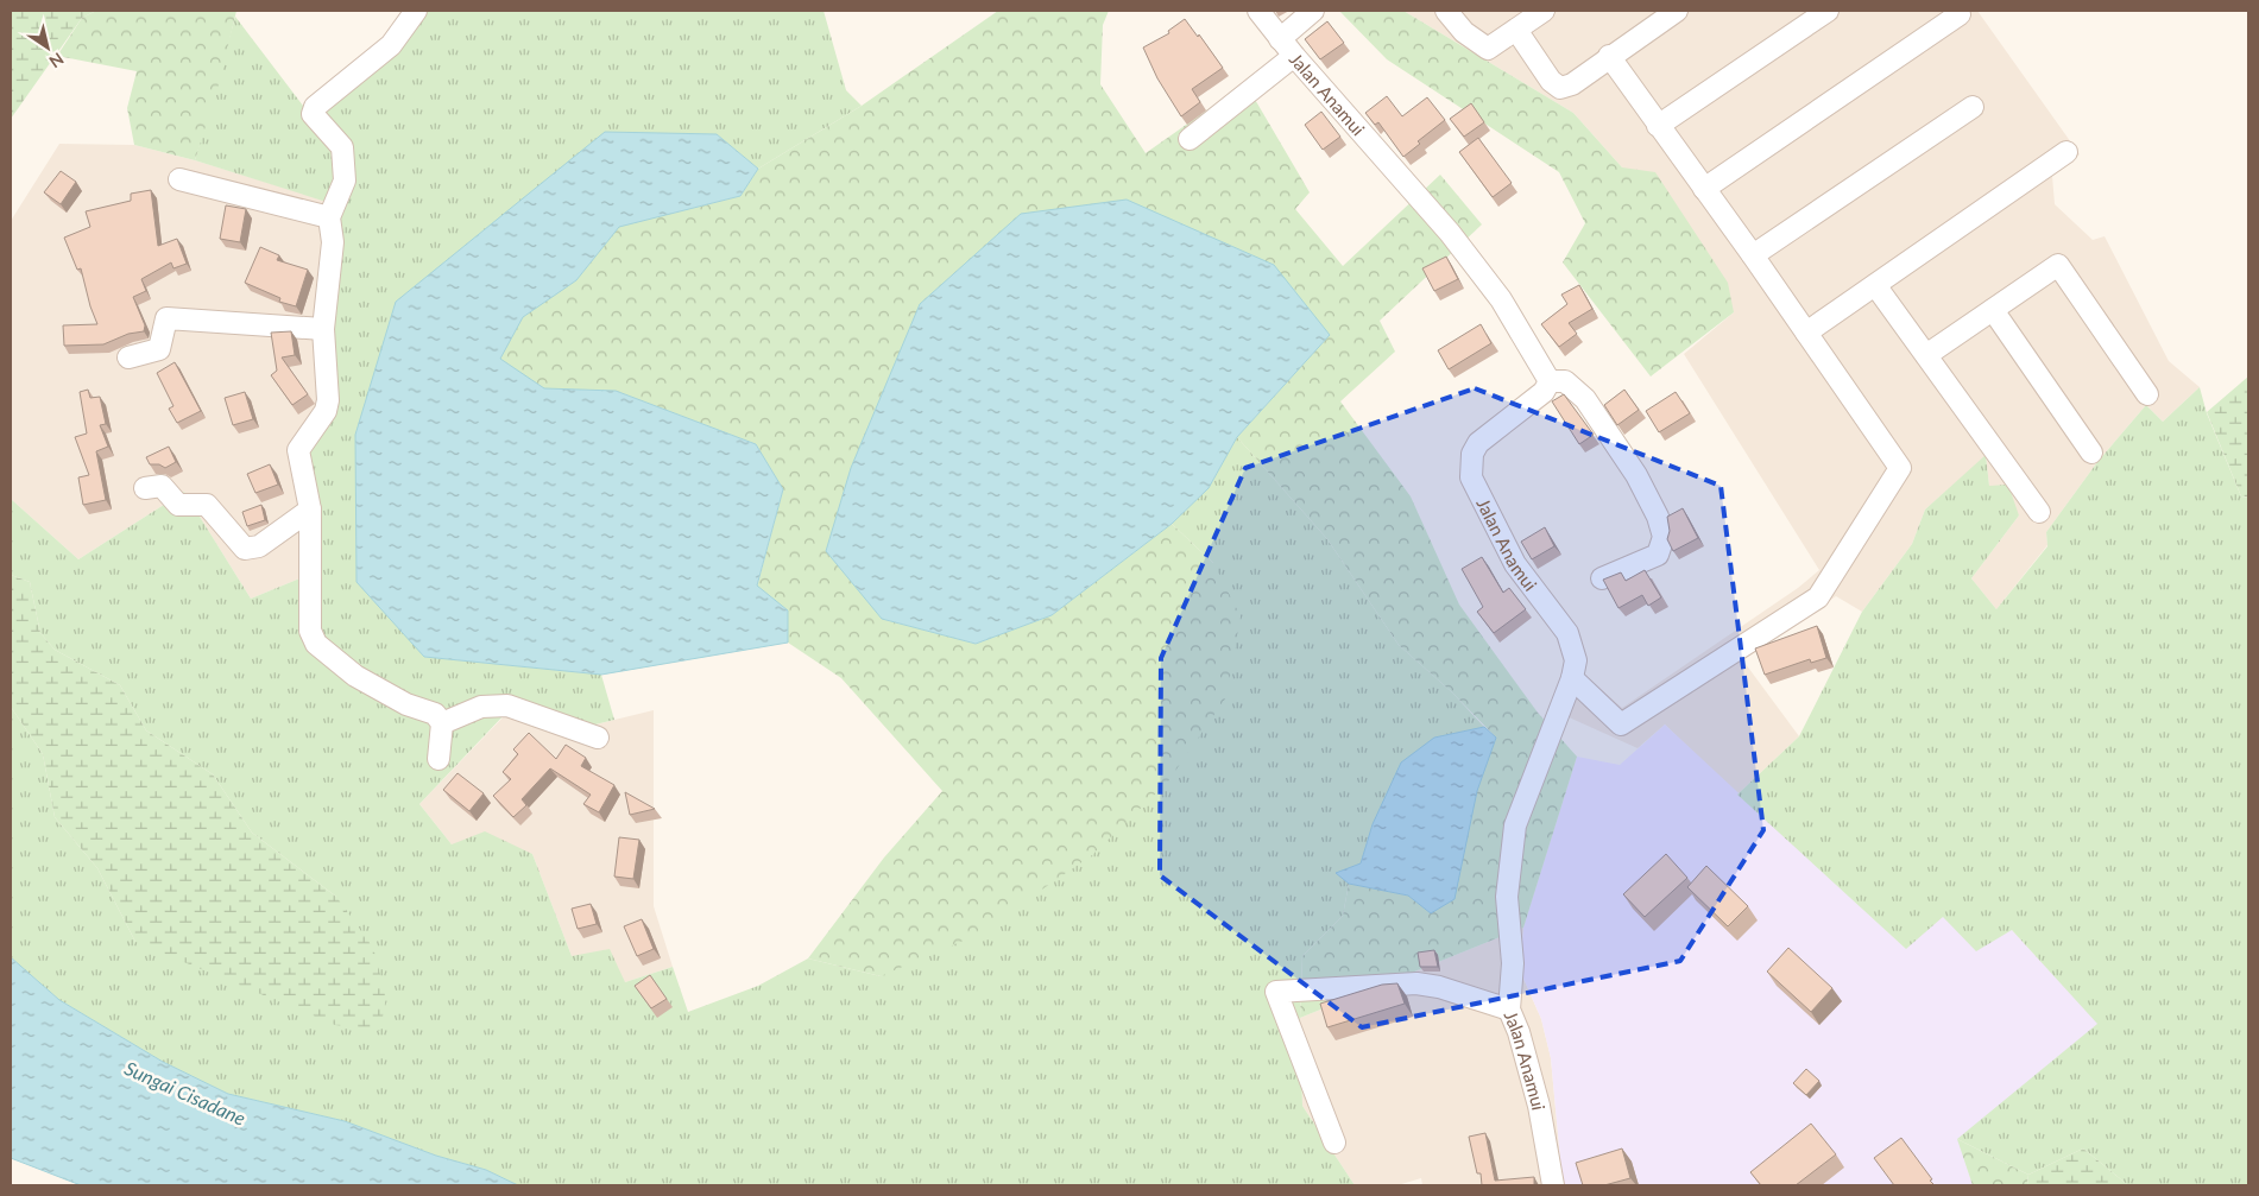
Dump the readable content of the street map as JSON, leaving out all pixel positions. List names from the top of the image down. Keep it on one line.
{"streets":{"street":["Jalan Anamui"]},"water":["Sungai Cisadane"],"north":"bottom right"}
